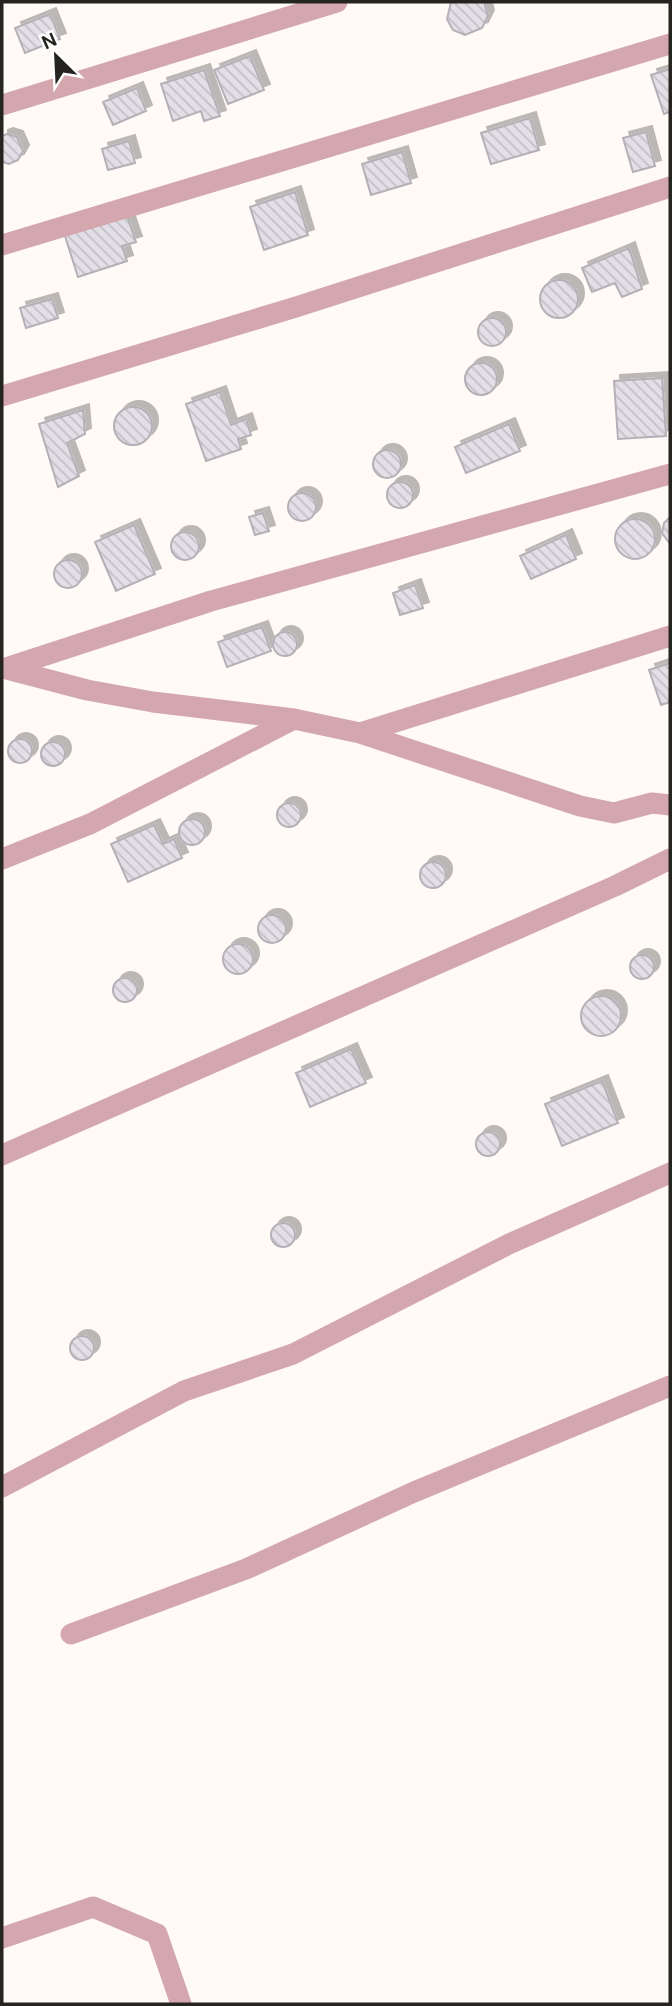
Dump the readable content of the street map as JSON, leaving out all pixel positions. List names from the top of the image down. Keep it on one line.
{"north":"top left"}
